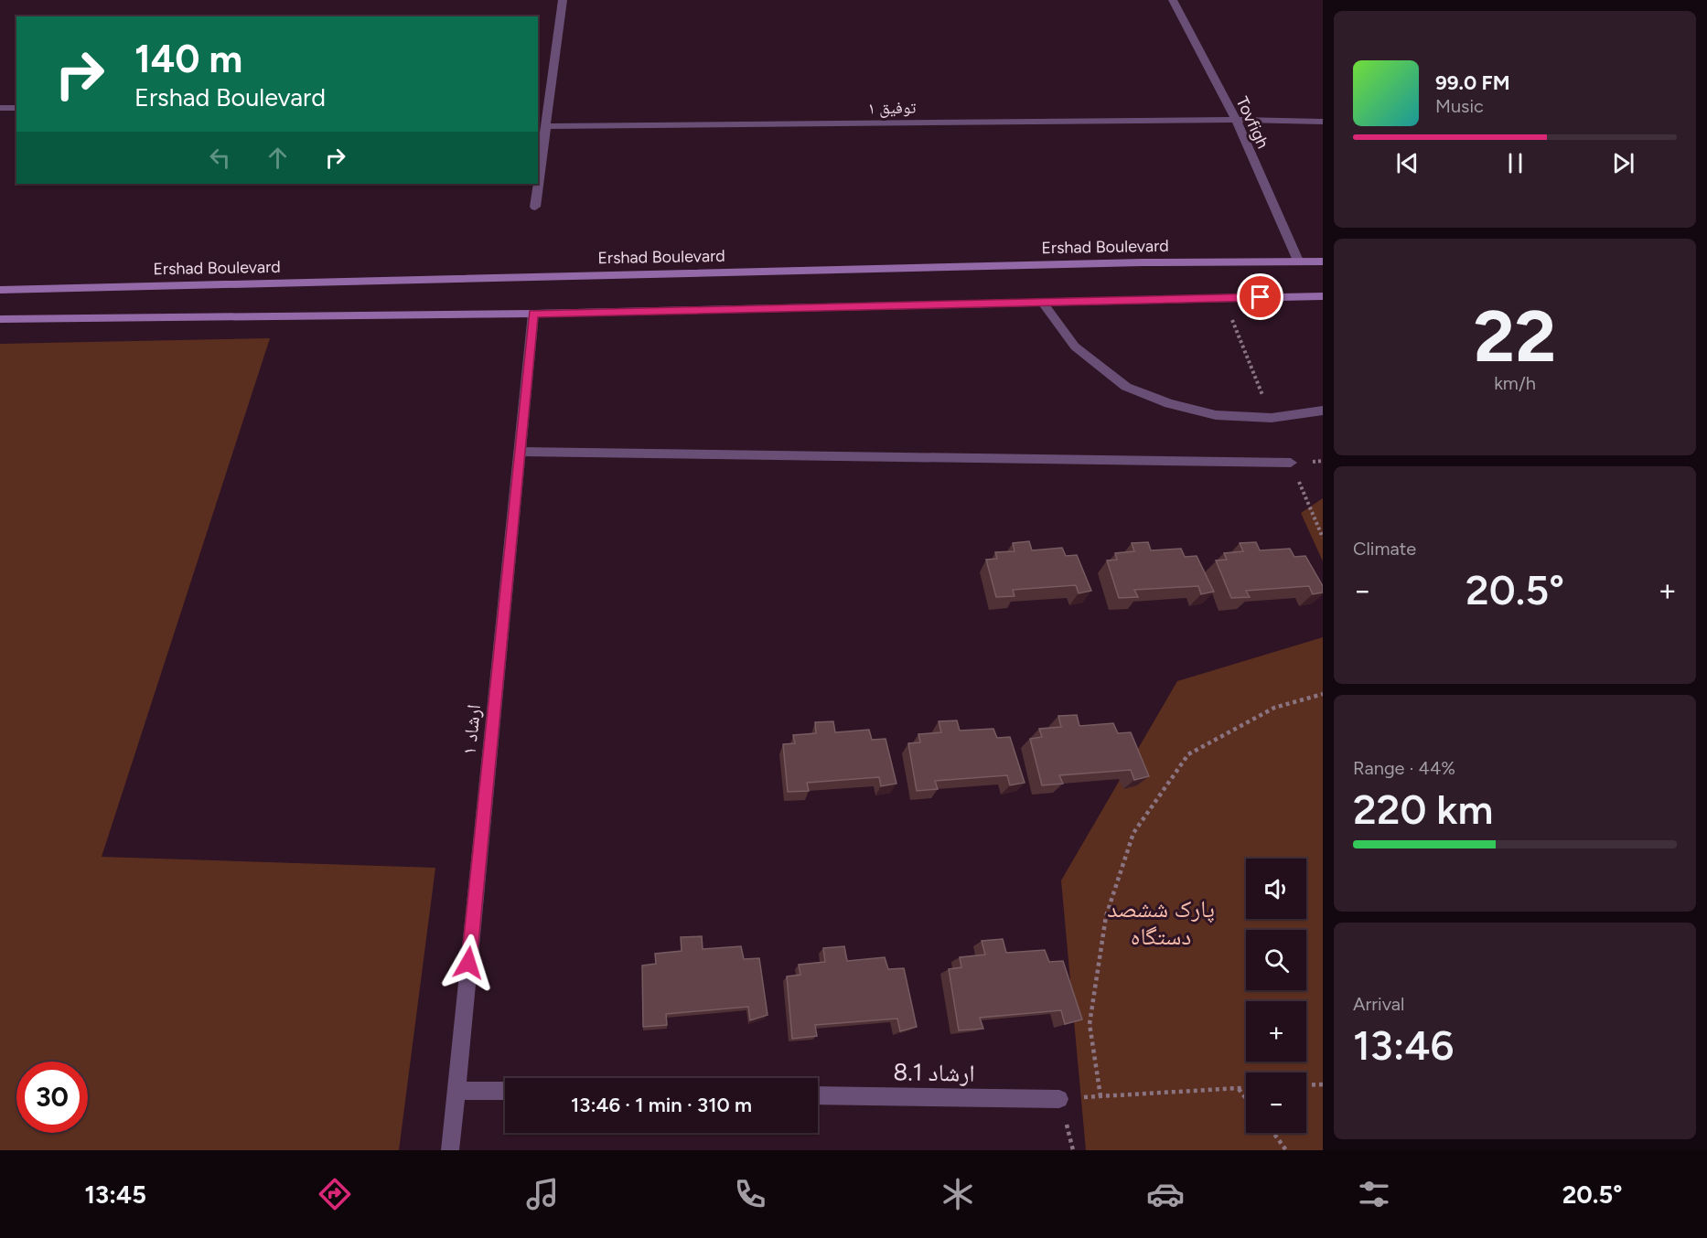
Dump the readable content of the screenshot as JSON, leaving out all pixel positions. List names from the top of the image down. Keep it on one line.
{"streets":{"main road":["Ershad Boulevard"],"street":["توفیق ۱","Tovfigh","ارشاد ۱","ارشاد 8.1"]},"crossings":[["توفیق ۱","Tovfigh"],["Tovfigh","Ershad Boulevard"]],"parks":["پارک‌ ششصد دستگاه"],"page":{"turn":["140 m","Ershad Boulevard"],"song":["99.0 FM","Music"],"tile":[["22","km/h"],"Climate",["Range · 44%","220 km"],["Arrival","13:46"]],"heat":["−","20.5°","+"],"map_buttons":["+","−"],"limit":"30","trip":"13:46 · 1 min · 310 m","tabs":["13:45","20.5°"]}}
